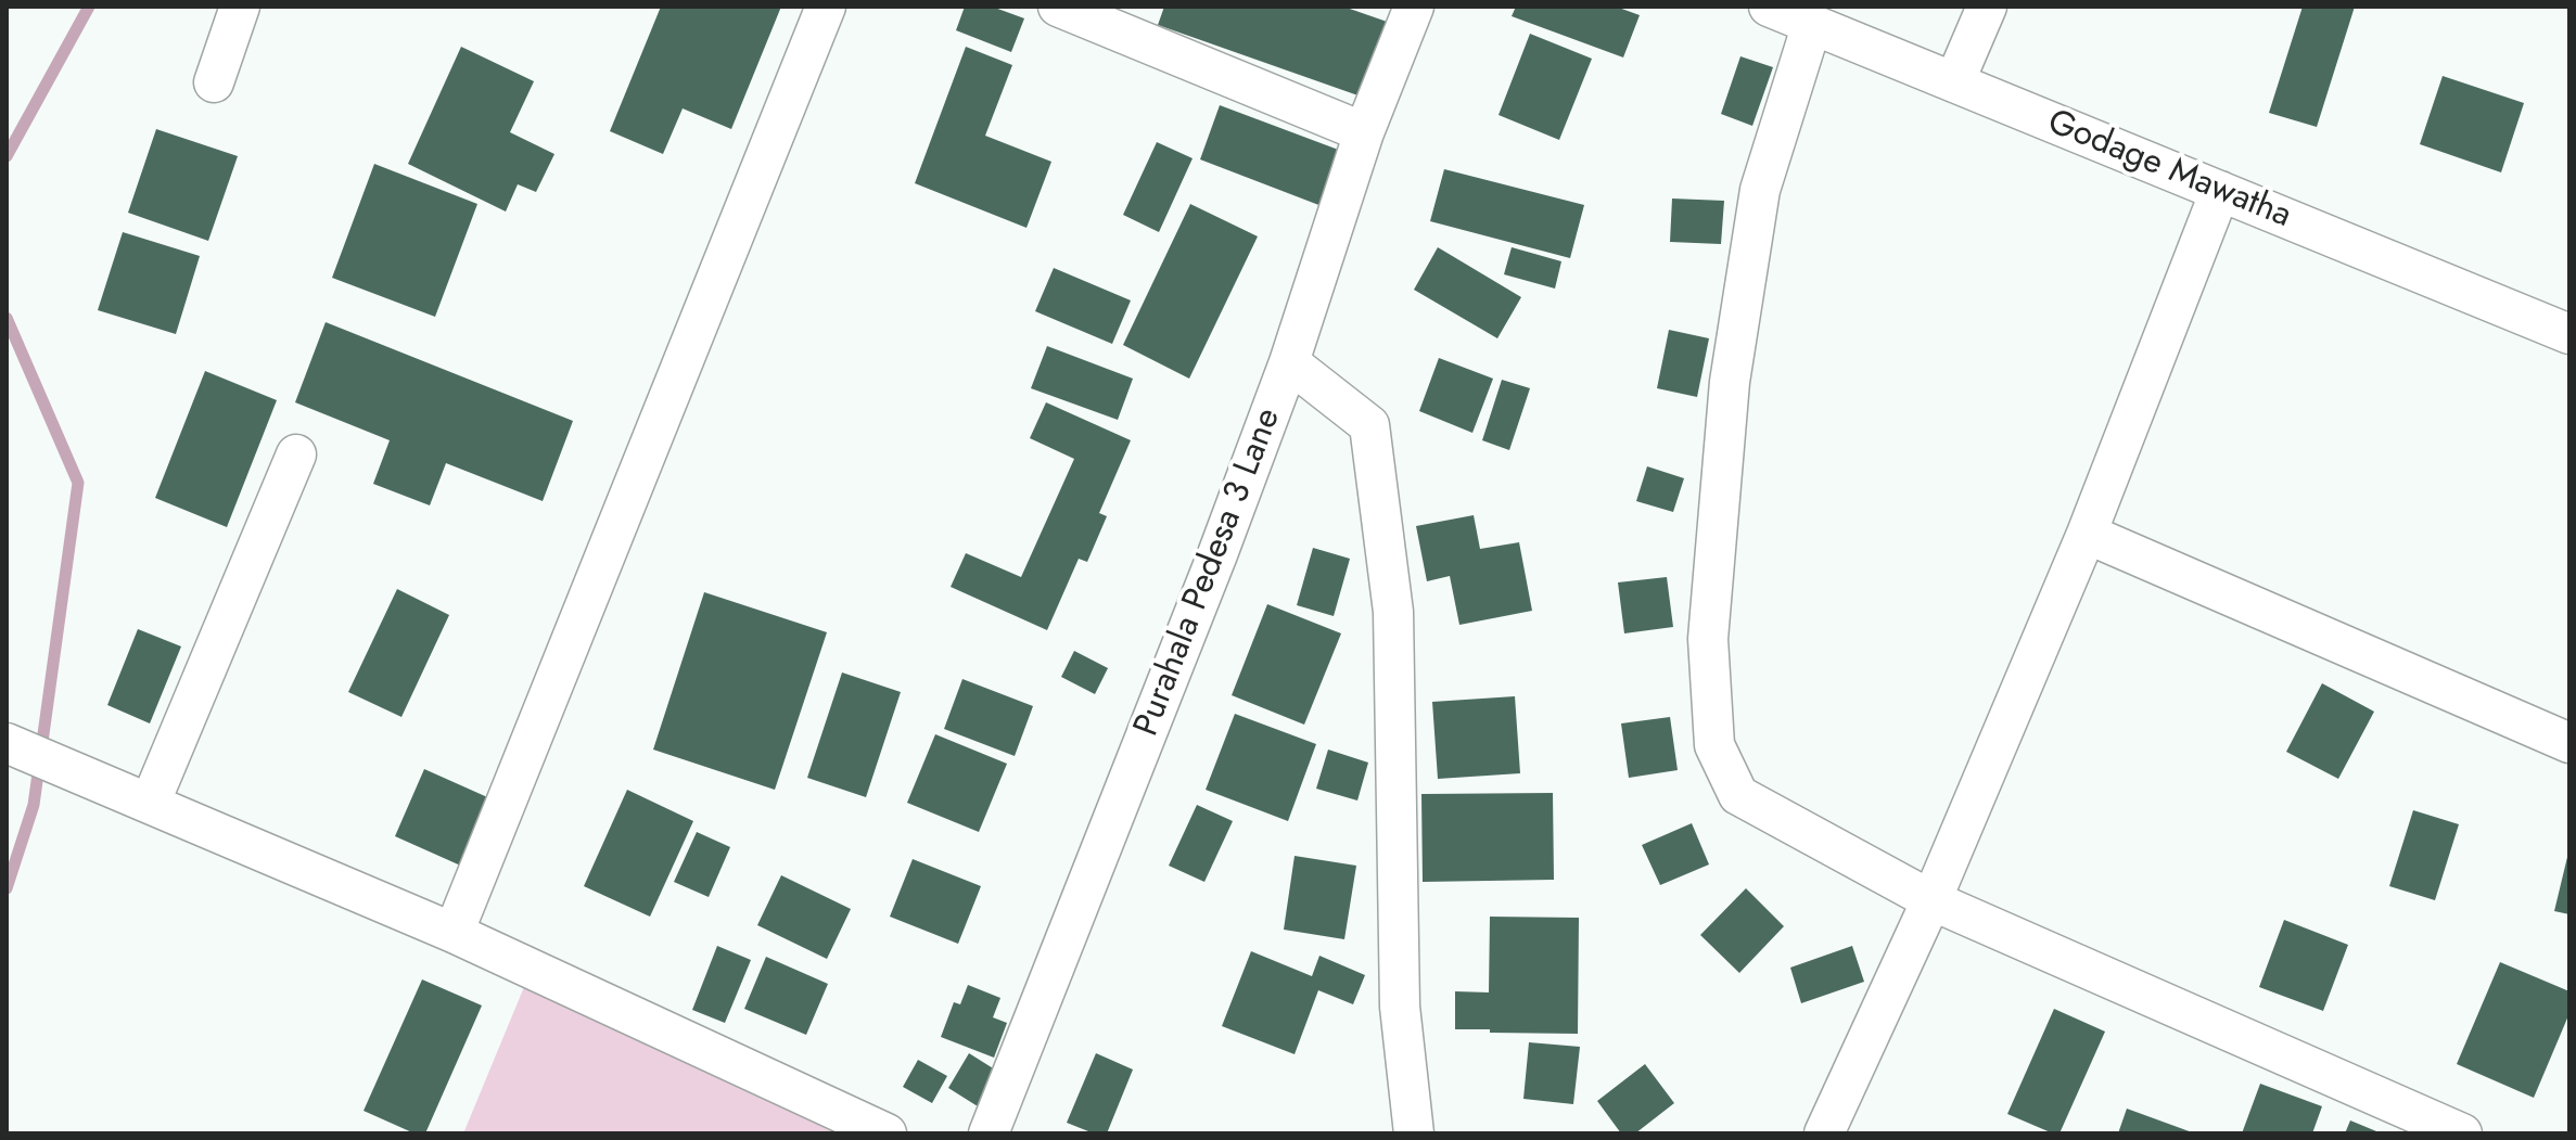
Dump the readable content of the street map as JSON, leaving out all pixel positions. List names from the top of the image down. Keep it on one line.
{"streets":{"street":["Godage Mawatha","Purahala Pedesa 3 Lane"]}}
